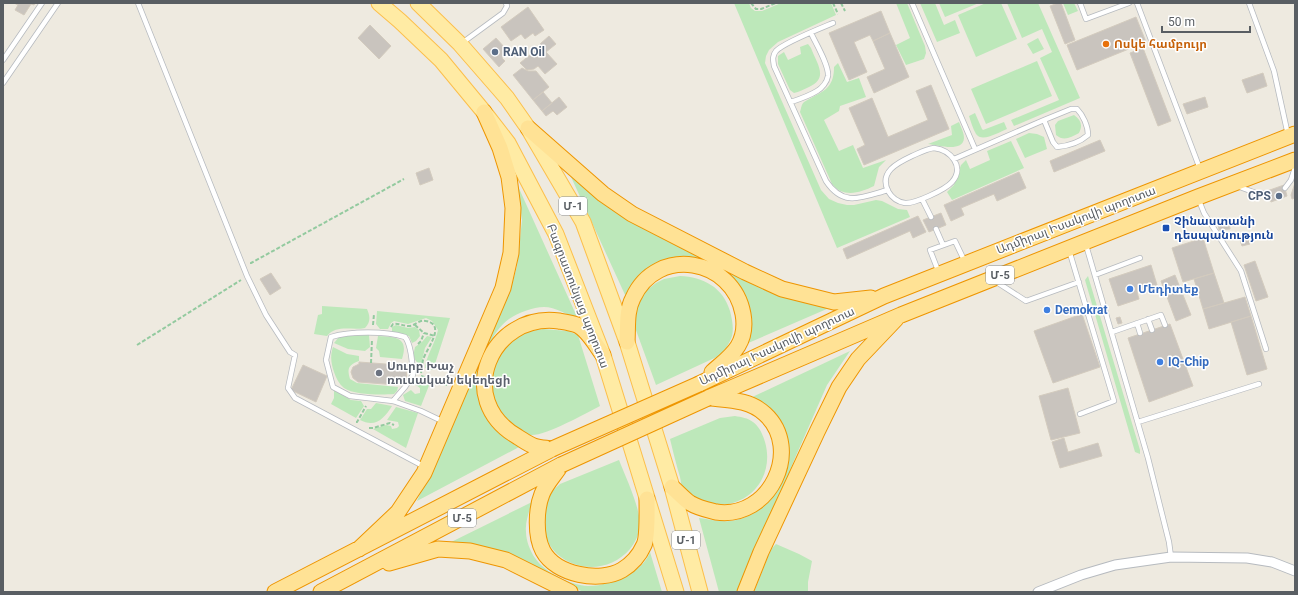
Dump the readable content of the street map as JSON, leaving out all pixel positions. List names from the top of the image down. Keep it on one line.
{"streets":{"highway":["Ադմիրալ Իսակովի պողոտա","Մ-5"],"main road":["Մ-1","Բագրատունյաց պողոտա"]},"crossings":[["Մ-1","Բագրատունյաց պողոտա"]],"places":{"other":["Ոսկե համբույր","RAN Oil","CPS","Մեդիտեք","Demokrat","IQ-Chip","Սուրբ Խաչ ռուսական եկեղեցի"],"transit":["Չինաստանի դեսպանություն"]},"scale_bar":"50 m"}
